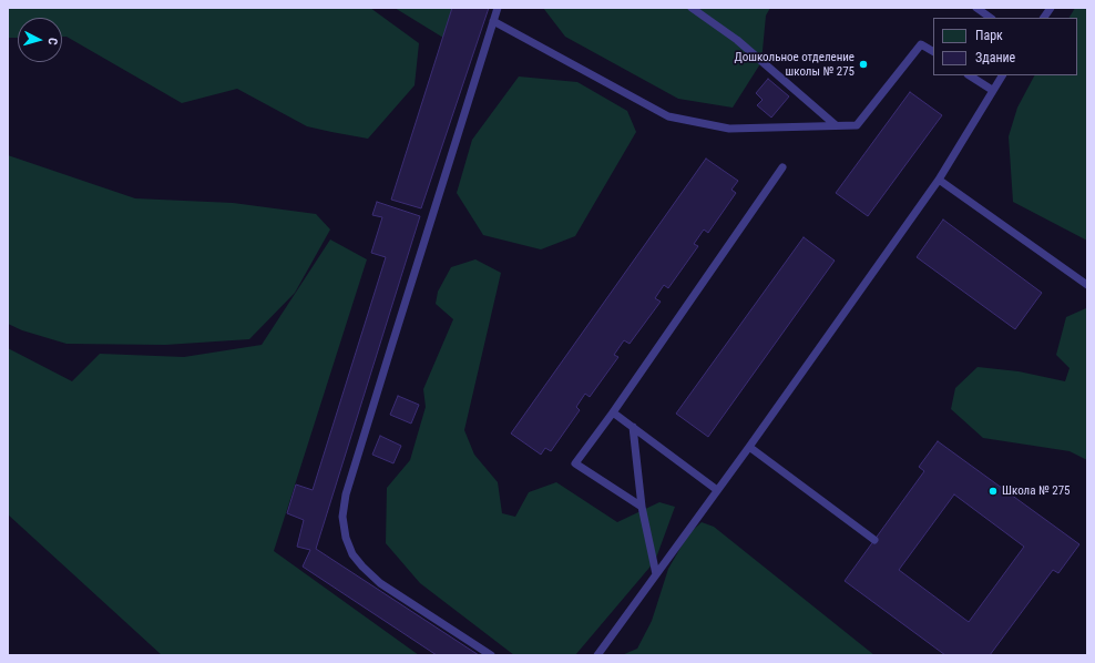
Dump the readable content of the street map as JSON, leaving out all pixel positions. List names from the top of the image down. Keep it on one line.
{"places":["Дошкольное отделение школы № 275","Школа № 275"],"legend":["Парк","Здание"],"north":"right"}
